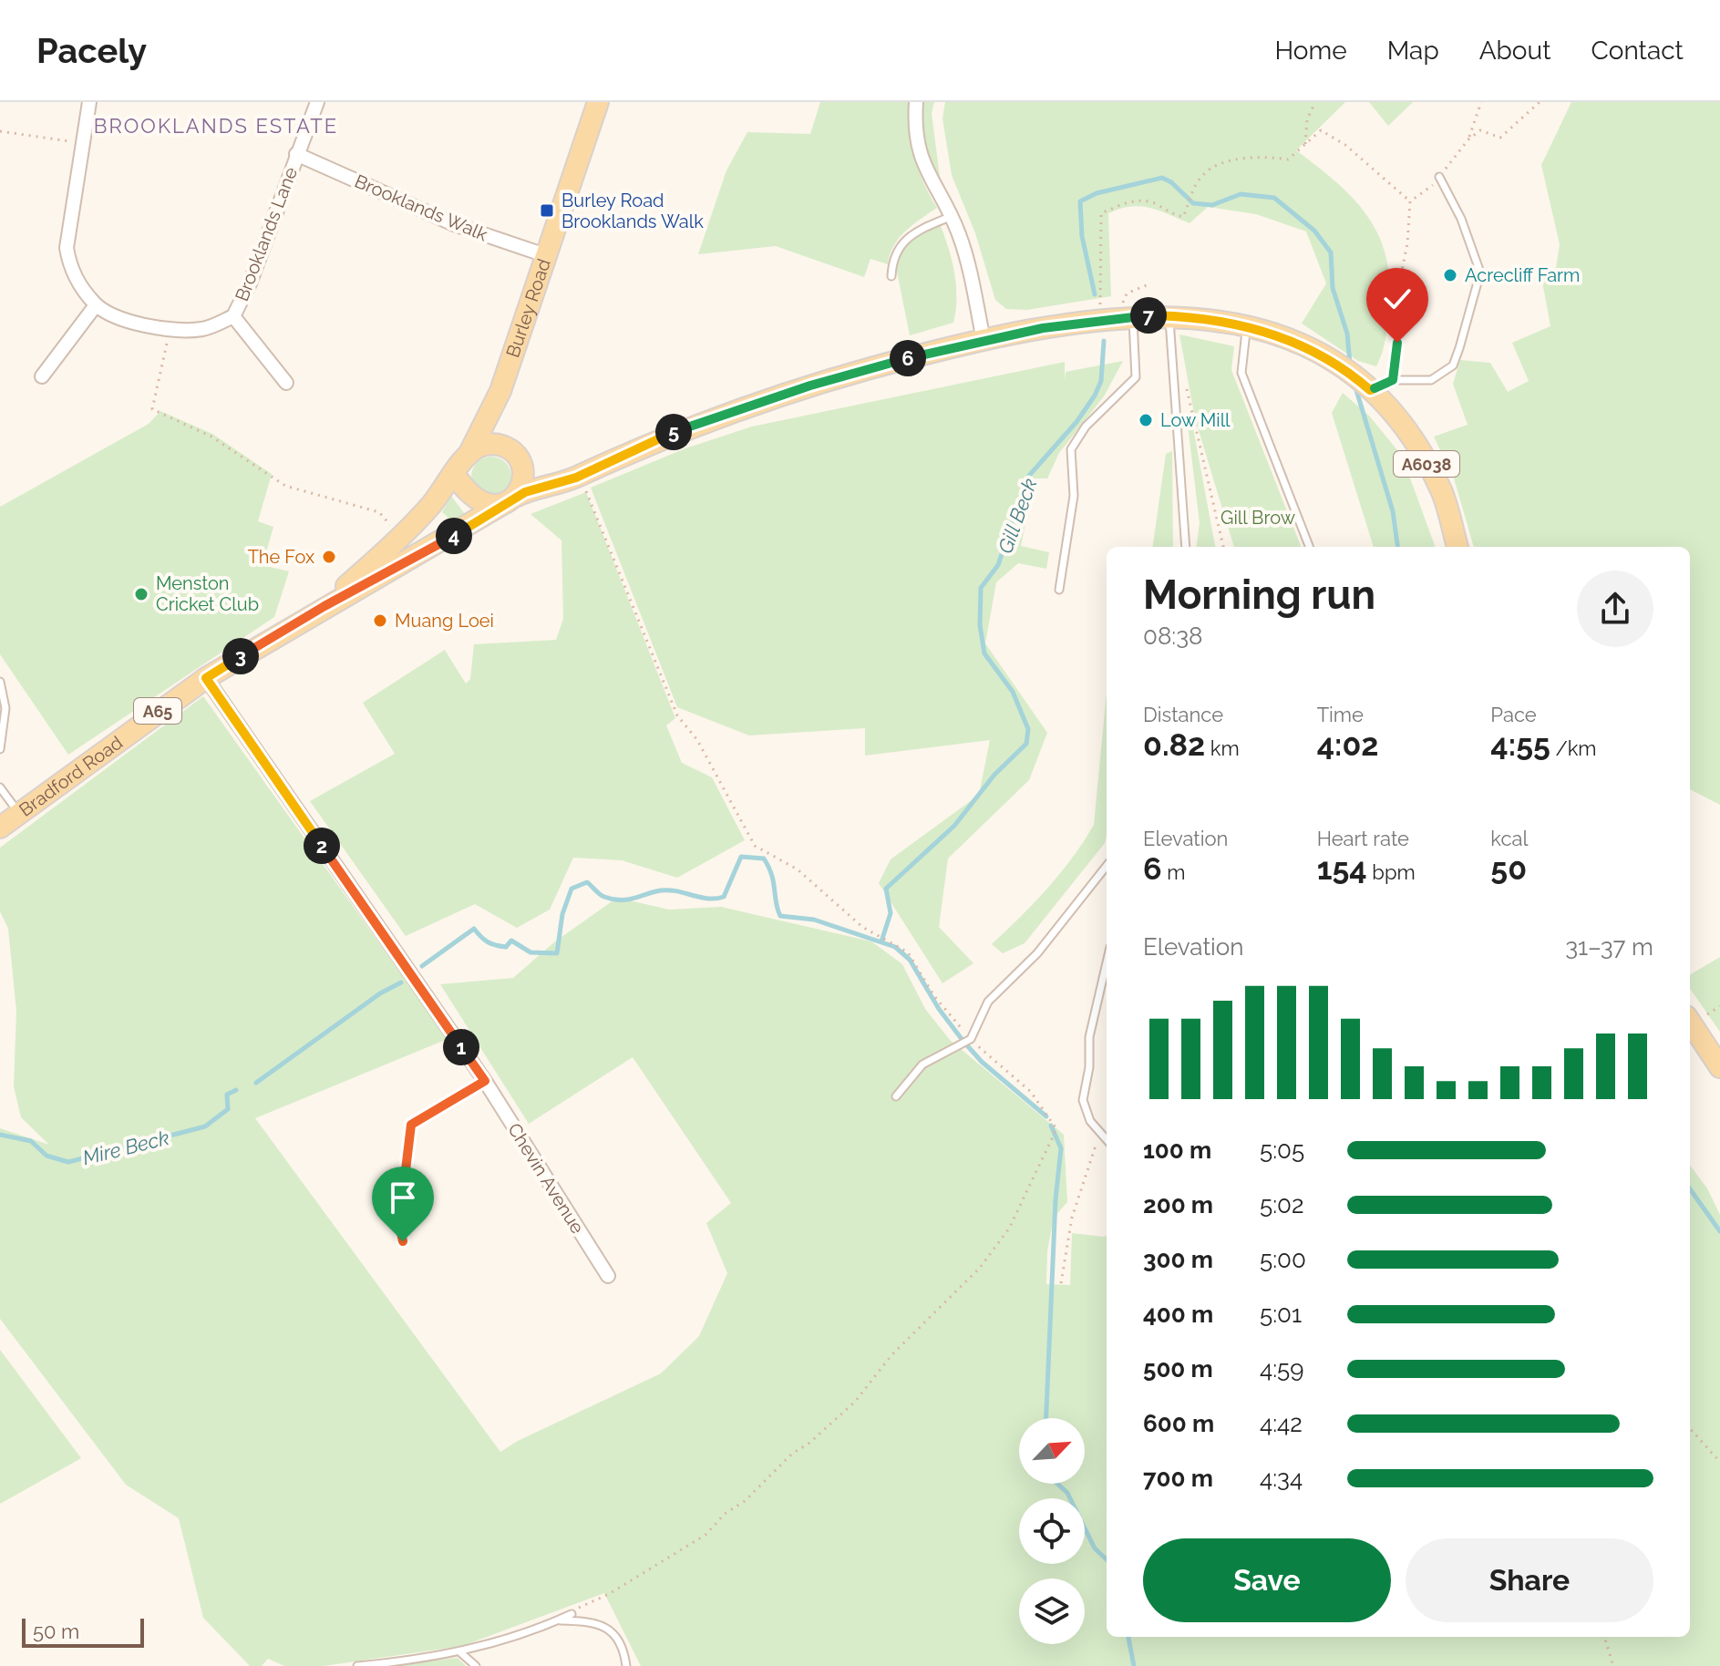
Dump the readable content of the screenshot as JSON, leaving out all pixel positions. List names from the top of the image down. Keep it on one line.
{"streets":{"main road":["Burley Road","A6038","A65","Bradford Road"],"street":["Brooklands Walk","Brooklands Lane","Chevin Avenue"]},"crossings":[["Brooklands Walk","Brooklands Lane"],["Brooklands Walk","Burley Road"],["Burley Road","A6038"],["Burley Road","A65"],["Burley Road","Bradford Road"],["A6038","A65"],["A6038","Bradford Road"],["A65","Bradford Road"],["Bradford Road","Chevin Avenue"]],"districts":["BROOKLANDS ESTATE"],"water":["Gill Beck","Mire Beck"],"parks":["Gill Brow"],"places":{"transit":["Burley Road Brooklands Walk"],"other":["Acrecliff Farm","Low Mill","The Fox","Menston Cricket Club","Muang Loei"]},"scale_bar":"50 m","north":"top right","page":{"header":"Pacely","nav":["Home","Map","About","Contact"],"pins":["7","6","5","4","3","2","1"],"heading":["Morning run","08:38"],"stats":[["Distance","0.82 km"],["Time","4:02"],["Pace","4:55 /km"],["Elevation","6 m"],["Heart rate","154 bpm"],["kcal","50"]],"chart":["Elevation","31–37 m"],"list":[{"name":"100 m","note":"5:05"},{"name":"200 m","note":"5:02"},{"name":"300 m","note":"5:00"},{"name":"400 m","note":"5:01"},{"name":"500 m","note":"4:59"},{"name":"600 m","note":"4:42"},{"name":"700 m","note":"4:34"}],"buttons":["Save","Share"],"scale":"50 m"}}
